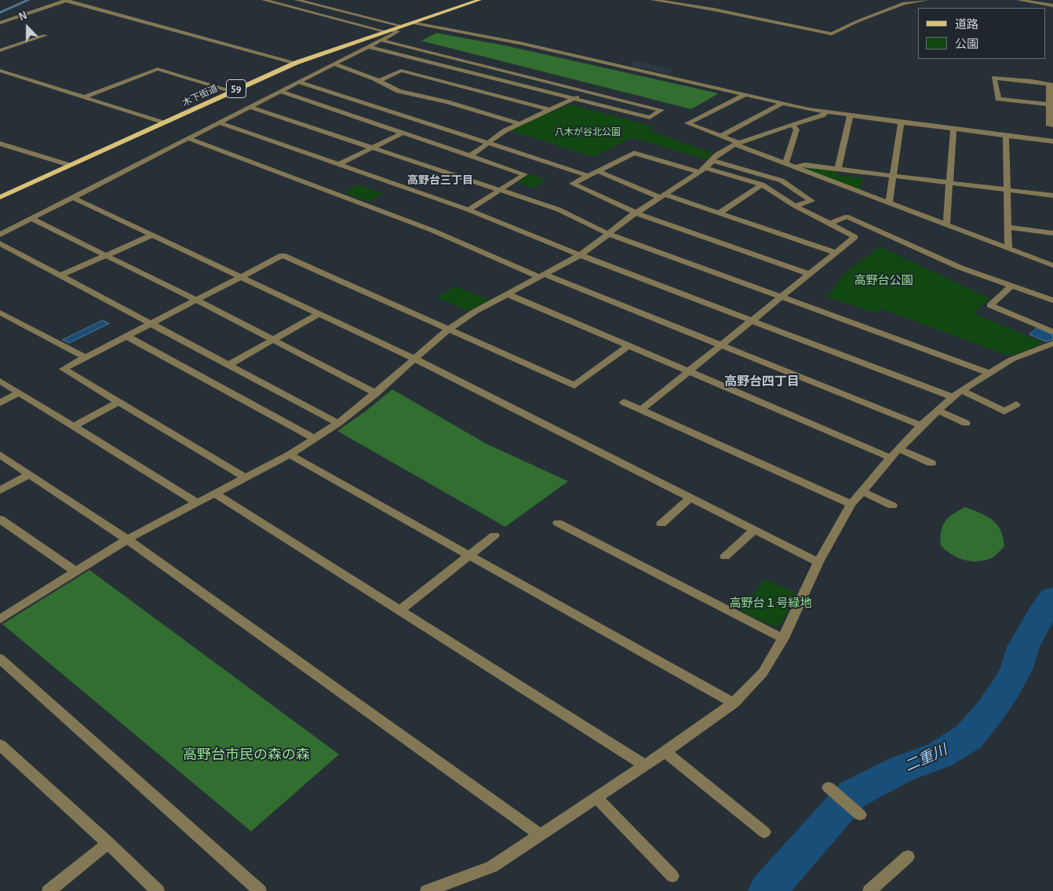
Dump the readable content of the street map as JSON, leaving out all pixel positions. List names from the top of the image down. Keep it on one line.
{"streets":{"main road":["59","木下街道"]},"districts":["高野台三丁目","高野台四丁目"],"water":["二重川"],"parks":["八木が谷北公園","高野台公園","高野台１号緑地","高野台市民の森の森"],"legend":["道路","公園"],"north":"top"}
